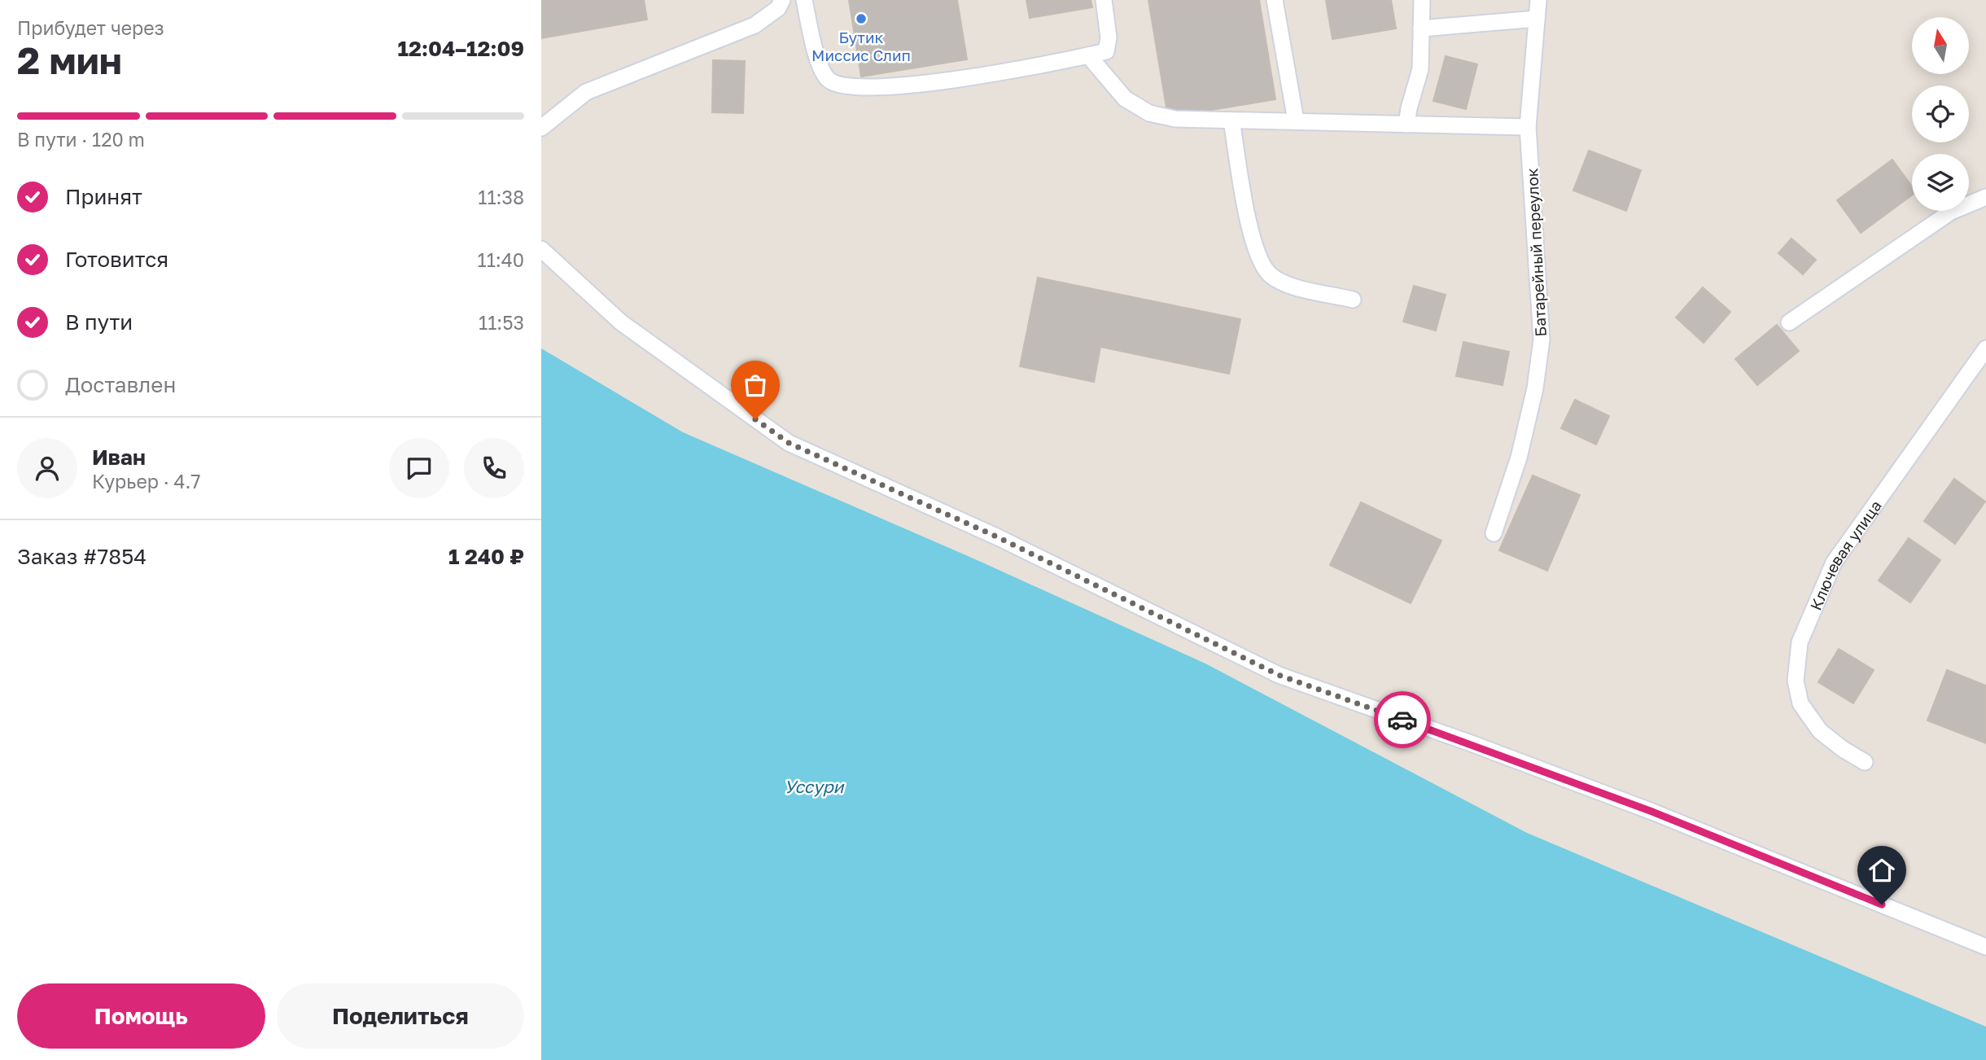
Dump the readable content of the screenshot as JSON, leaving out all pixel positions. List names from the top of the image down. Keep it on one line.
{"streets":{"lane":["Батарейный переулок","Ключевая улица"]},"water":["Уссури"],"places":["Бутик Миссис Слип"],"north":"top","page":{"heading":["2 мин","Прибудет через","12:04–12:09"],"panel":["Иван","Курьер · 4.7","Заказ #7854","1 240 ₽"],"bar":"В пути · 120 m","list":[["Принят","11:38"],["Готовится","11:40"],["В пути","11:53"],"Доставлен"],"buttons":["Помощь","Поделиться"]}}
